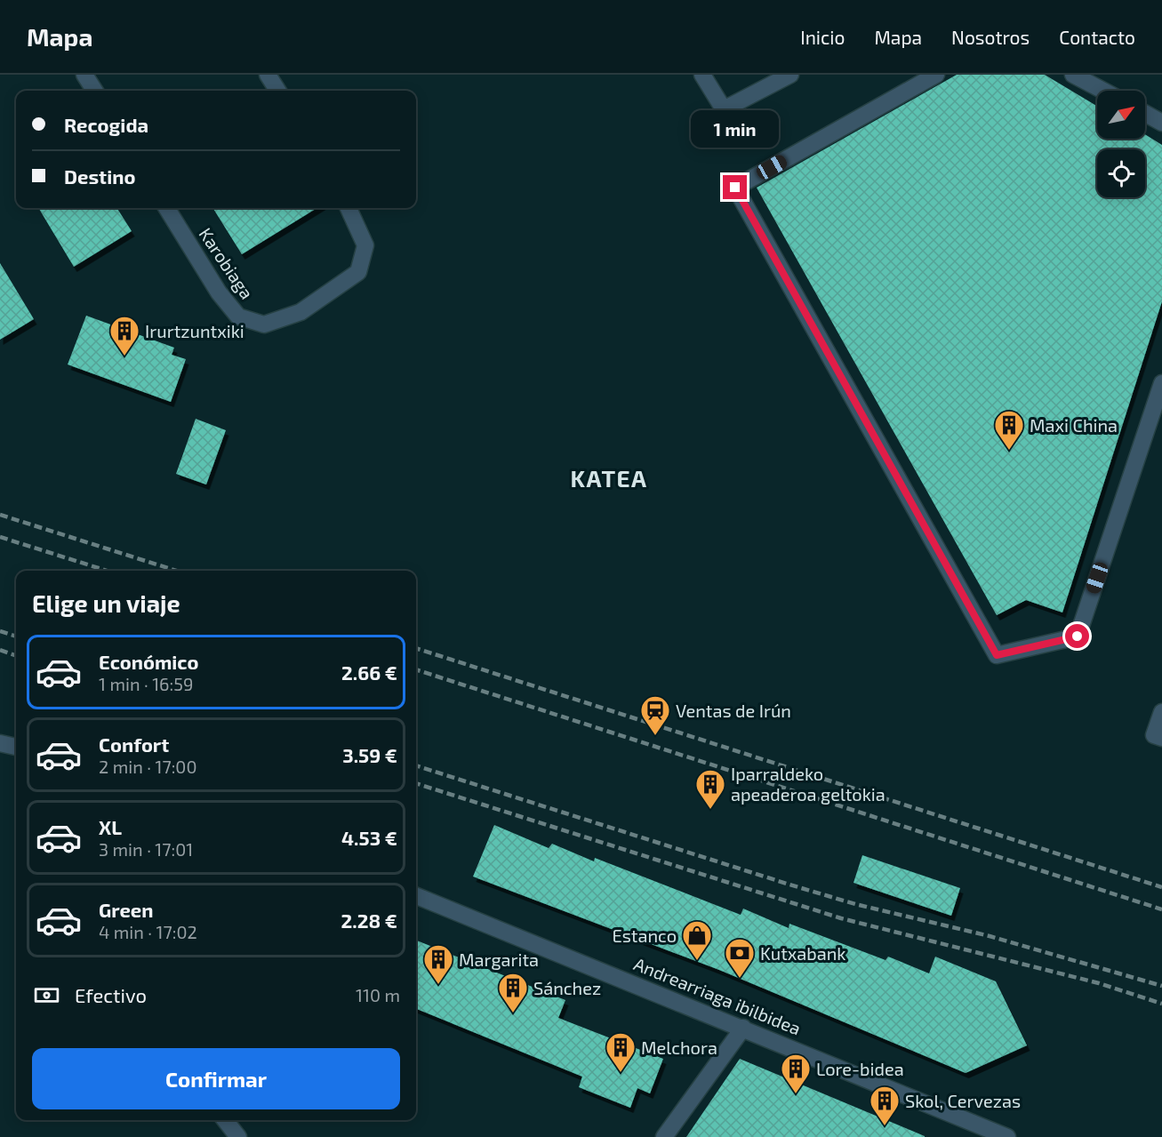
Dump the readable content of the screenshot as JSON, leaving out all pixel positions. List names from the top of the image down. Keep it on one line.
{"streets":{"street":["Karobiaga","Andrearriaga ibilbidea"]},"districts":["KATEA"],"places":{"building":["Irurtzuntxiki","Maxi China","Iparraldeko apeaderoa geltokia","Margarita","Sánchez","Melchora","Lore-bidea","Skol, Cervezas"],"station":["Ventas de Irún"],"shop":["Estanco"],"bank":["Kutxabank"]},"north":"top right","page":{"header":"Mapa","nav":["Inicio","Mapa","Nosotros","Contacto"],"banner":["Recogida","Destino"],"bubble":"1 min","heading":"Elige un viaje","list":[{"name":"Económico","note":"1 min · 16:59","value":"2.66 €"},{"name":"Confort","note":"2 min · 17:00","value":"3.59 €"},{"name":"XL","note":"3 min · 17:01","value":"4.53 €"},{"name":"Green","note":"4 min · 17:02","value":"2.28 €"}],"pay":["Efectivo","110 m"],"buttons":"Confirmar"}}
